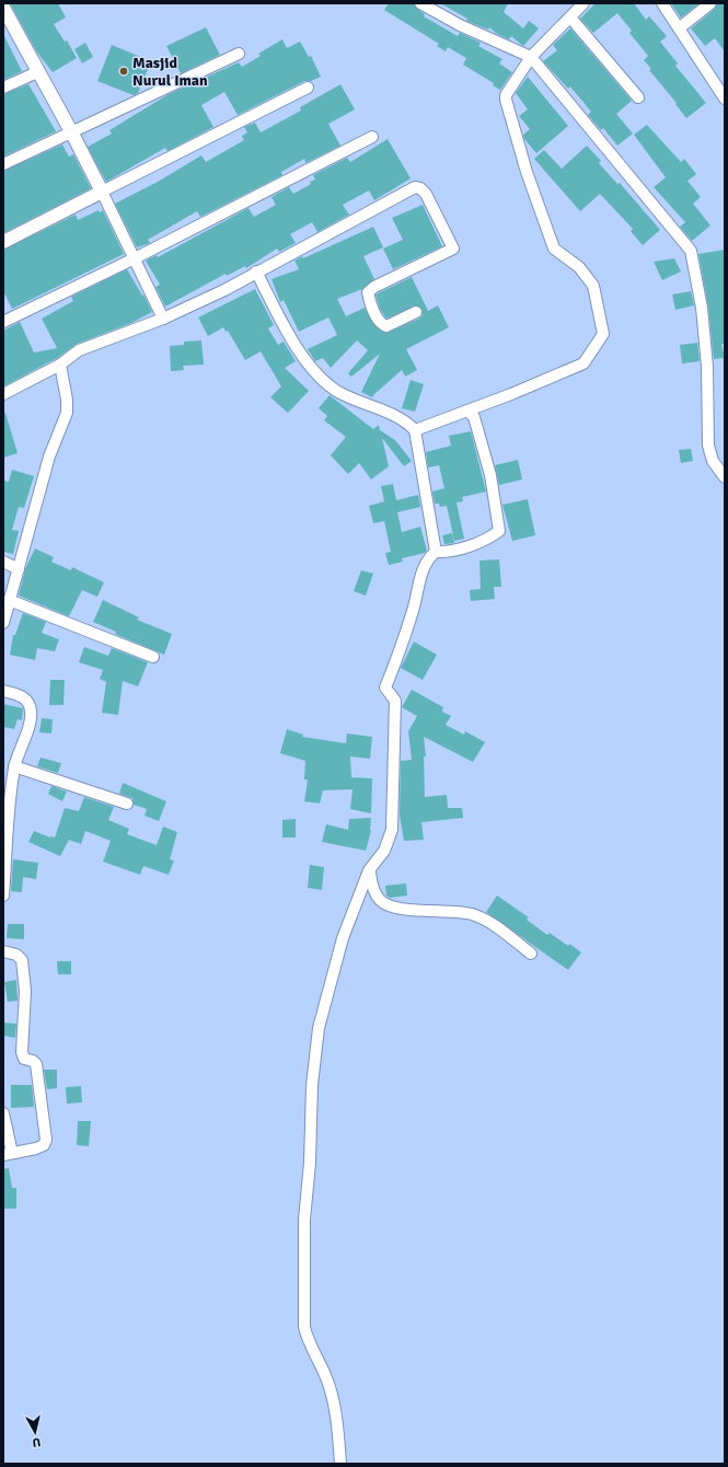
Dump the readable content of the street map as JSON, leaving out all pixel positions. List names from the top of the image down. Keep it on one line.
{"places":["Masjid Nurul Iman"],"north":"bottom"}
